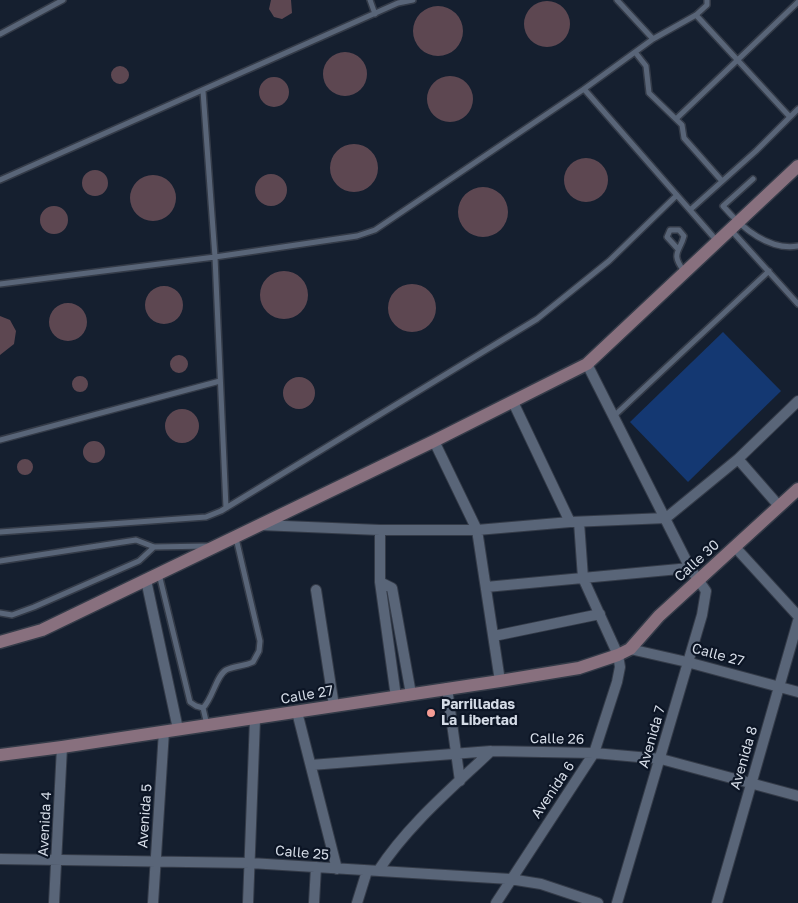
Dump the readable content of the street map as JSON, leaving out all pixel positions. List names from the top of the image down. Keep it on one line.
{"streets":{"main road":["Calle 30","Calle 27"],"street":["Avenida 7","Calle 26","Avenida 8","Avenida 6","Avenida 5","Avenida 4","Calle 25"]},"crossings":[["Calle 30","Calle 27"],["Calle 30","Avenida 7"],["Calle 30","Avenida 6"],["Calle 27","Avenida 7"],["Calle 27","Avenida 8"],["Calle 27","Avenida 6"],["Calle 27","Avenida 5"],["Calle 27","Avenida 4"],["Avenida 7","Calle 26"],["Calle 26","Avenida 8"],["Calle 26","Avenida 6"],["Avenida 6","Calle 25"],["Avenida 5","Calle 25"],["Avenida 4","Calle 25"]],"places":["Parrilladas La Libertad"]}
